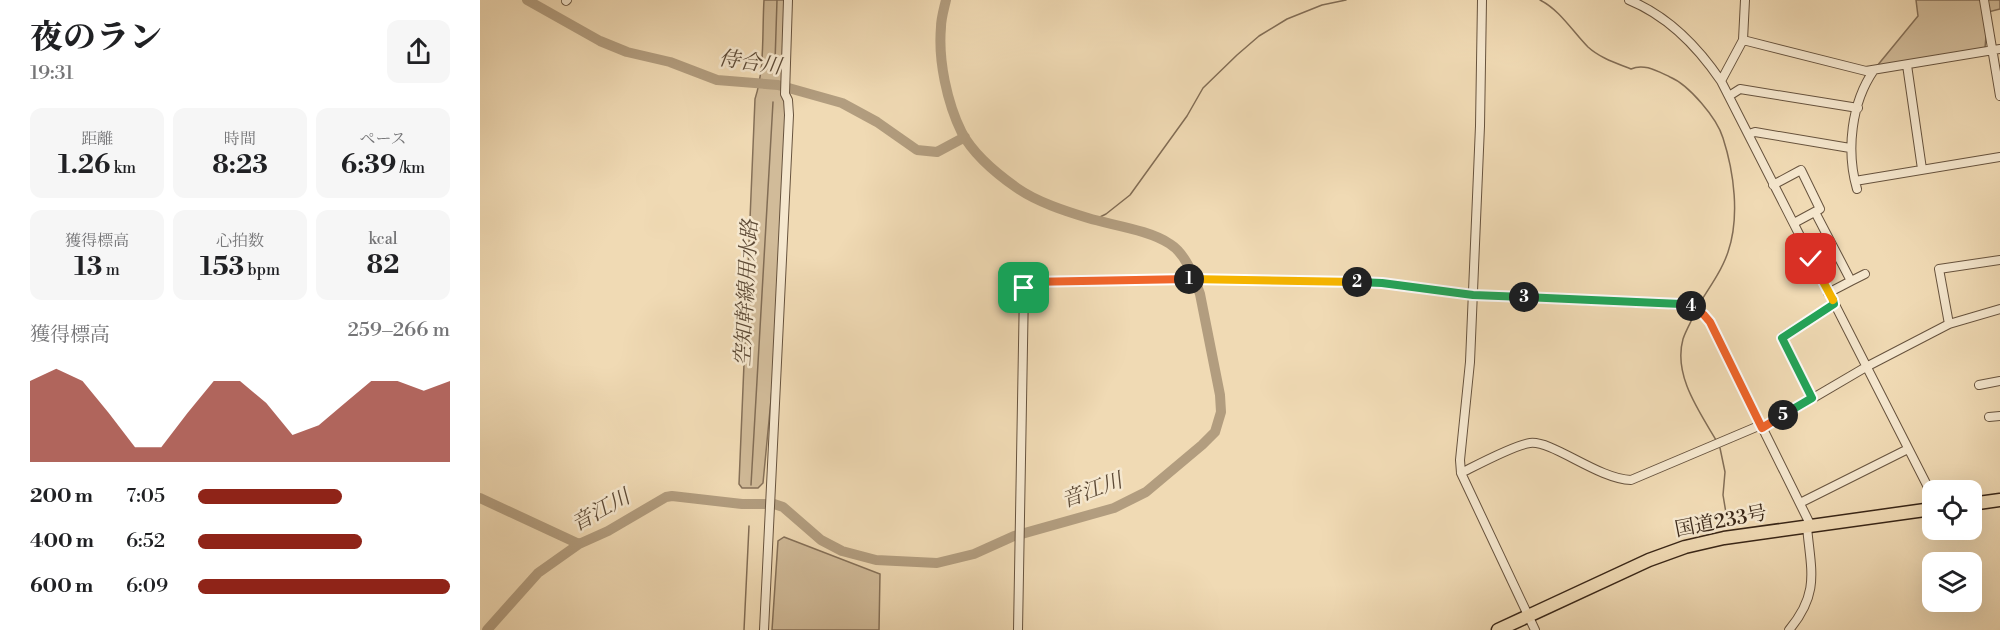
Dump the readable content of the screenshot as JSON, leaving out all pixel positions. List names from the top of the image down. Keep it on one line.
{"streets":{"highway":["国道233号"]},"water":["侍合川","空知幹線用水路","音江川"],"page":{"heading":["夜のラン","19:31"],"stats":[["距離","1.26 km"],["時間","8:23"],["ペース","6:39 /km"],["獲得標高","13 m"],["心拍数","153 bpm"],["kcal","82"]],"pins":["1","2","3","4","5"],"chart":["獲得標高","259–266 m"],"list":[{"name":"200 m","note":"7:05"},{"name":"400 m","note":"6:52"},{"name":"600 m","note":"6:09"}]}}
